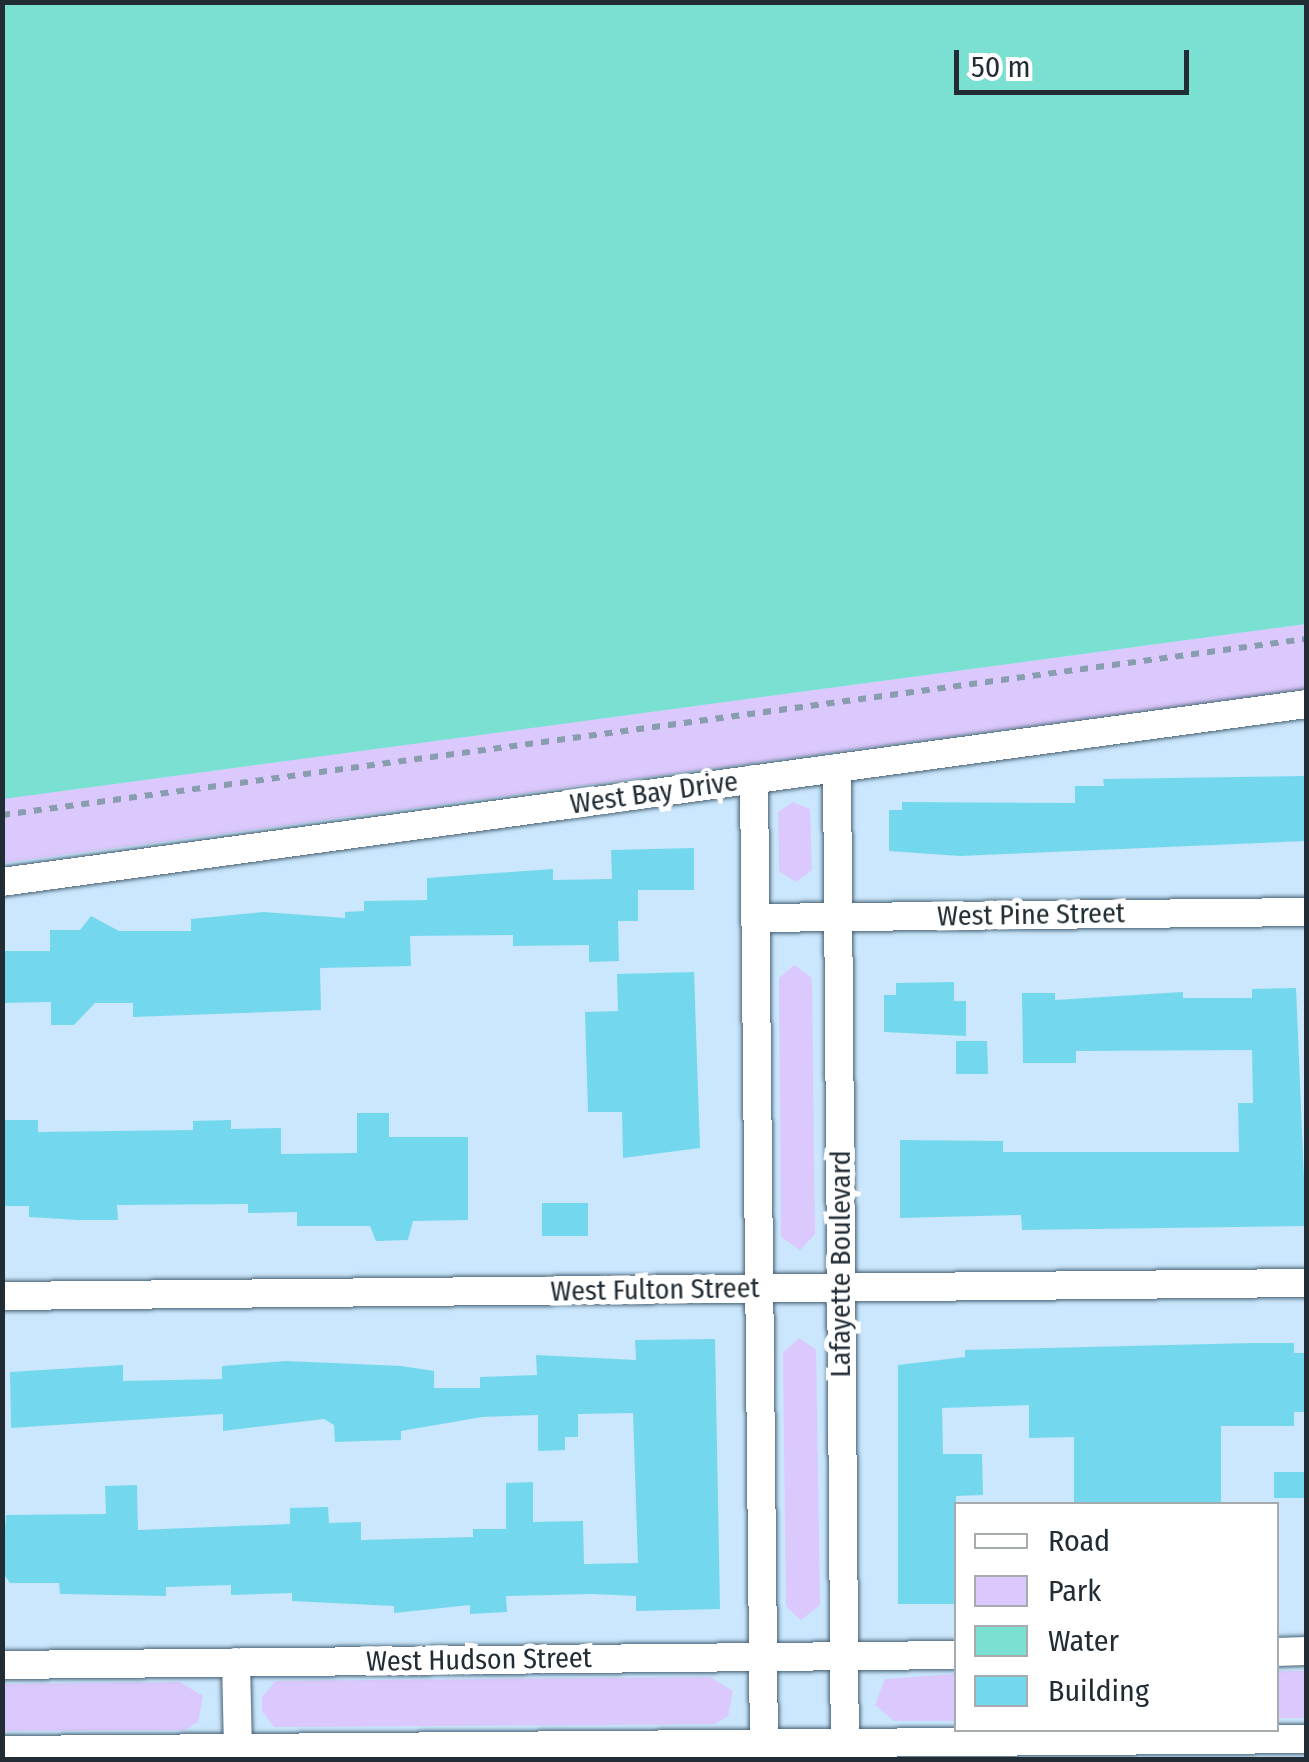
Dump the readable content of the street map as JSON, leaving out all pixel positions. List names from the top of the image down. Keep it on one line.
{"streets":{"street":["West Bay Drive","West Pine Street","Lafayette Boulevard","West Fulton Street","West Hudson Street"]},"crossings":[["West Bay Drive","Lafayette Boulevard"],["West Pine Street","Lafayette Boulevard"],["Lafayette Boulevard","West Fulton Street"],["Lafayette Boulevard","West Hudson Street"]],"legend":["Road","Park","Water","Building"],"scale_bar":"50 m"}
